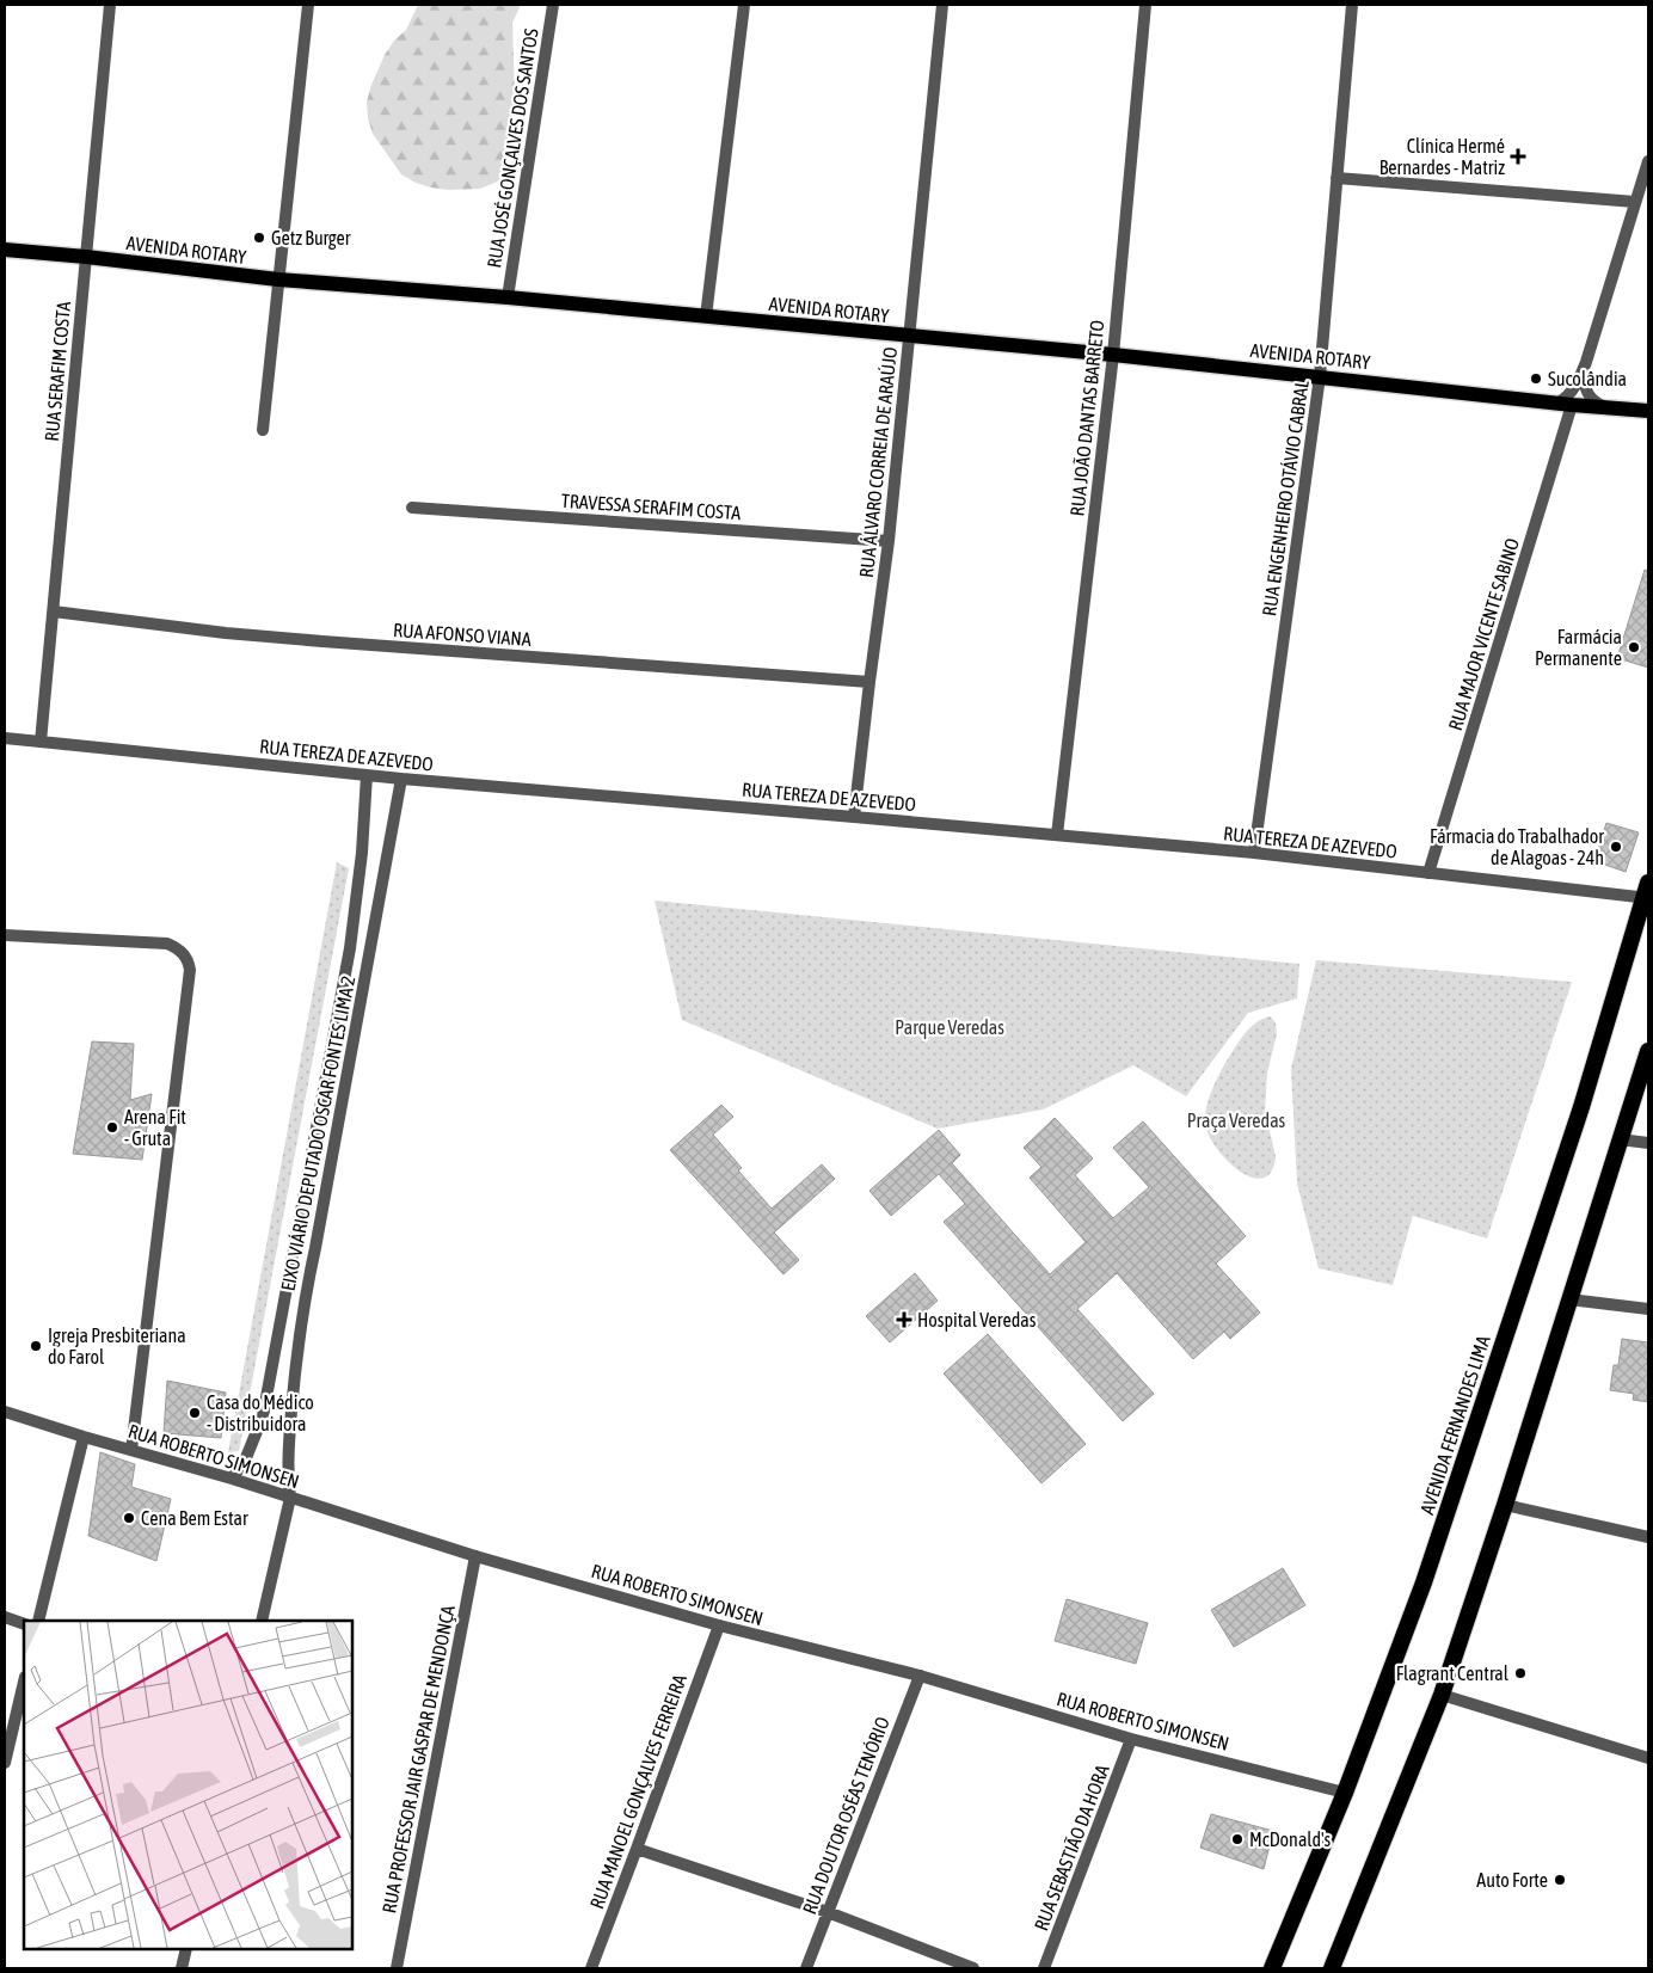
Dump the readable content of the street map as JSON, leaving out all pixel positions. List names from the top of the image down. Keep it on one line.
{"streets":{"highway":["AVENIDA FERNANDES LIMA"],"main road":["AVENIDA ROTARY"],"street":["RUA JOSÉ GONÇALVES DOS SANTOS","RUA SERAFIM COSTA","RUA JOÃO DANTAS BARRETO","RUA ÁLVARO CORREIA DE ARAÚJO","RUA ENGENHEIRO OTÁVIO CABRAL","TRAVESSA SERAFIM COSTA","RUA AFONSO VIANA","RUA MAJOR VICENTE SABINO","RUA TEREZA DE AZEVEDO","EIXO VIÁRIO DEPUTADO OSCAR FONTES LIMA 2","RUA ROBERTO SIMONSEN","RUA PROFESSOR JAIR GASPAR DE MENDONÇA","RUA MANOEL GONÇALVES FERREIRA","RUA DOUTOR OSÉAS TENÓRIO","RUA SEBASTIÃO DA HORA"]},"crossings":[["RUA JOSÉ GONÇALVES DOS SANTOS","AVENIDA ROTARY"],["AVENIDA ROTARY","RUA SERAFIM COSTA"],["AVENIDA ROTARY","RUA JOÃO DANTAS BARRETO"],["AVENIDA ROTARY","RUA ÁLVARO CORREIA DE ARAÚJO"],["AVENIDA ROTARY","RUA ENGENHEIRO OTÁVIO CABRAL"],["AVENIDA ROTARY","RUA MAJOR VICENTE SABINO"],["RUA SERAFIM COSTA","RUA AFONSO VIANA"],["RUA SERAFIM COSTA","RUA TEREZA DE AZEVEDO"],["RUA JOÃO DANTAS BARRETO","RUA TEREZA DE AZEVEDO"],["RUA ÁLVARO CORREIA DE ARAÚJO","TRAVESSA SERAFIM COSTA"],["RUA ÁLVARO CORREIA DE ARAÚJO","RUA AFONSO VIANA"],["RUA ÁLVARO CORREIA DE ARAÚJO","RUA TEREZA DE AZEVEDO"],["RUA ENGENHEIRO OTÁVIO CABRAL","RUA TEREZA DE AZEVEDO"],["RUA MAJOR VICENTE SABINO","RUA TEREZA DE AZEVEDO"],["RUA TEREZA DE AZEVEDO","EIXO VIÁRIO DEPUTADO OSCAR FONTES LIMA 2"],["RUA TEREZA DE AZEVEDO","AVENIDA FERNANDES LIMA"],["EIXO VIÁRIO DEPUTADO OSCAR FONTES LIMA 2","RUA ROBERTO SIMONSEN"],["AVENIDA FERNANDES LIMA","RUA ROBERTO SIMONSEN"],["RUA ROBERTO SIMONSEN","RUA PROFESSOR JAIR GASPAR DE MENDONÇA"],["RUA ROBERTO SIMONSEN","RUA MANOEL GONÇALVES FERREIRA"],["RUA ROBERTO SIMONSEN","RUA DOUTOR OSÉAS TENÓRIO"],["RUA ROBERTO SIMONSEN","RUA SEBASTIÃO DA HORA"]],"parks":["Parque Veredas","Praça Veredas"],"places":{"health":["Clínica Hermé Bernardes - Matriz","Hospital Veredas"],"other":["Getz Burger","Sucolândia","Farmácia Permanente","Fármacia do Trabalhador de Alagoas - 24h","Arena Fit - Gruta","Igreja Presbiteriana do Farol","Casa do Médico - Distribuidora","Cena Bem Estar","Flagrant Central","McDonald's","Auto Forte"]}}
